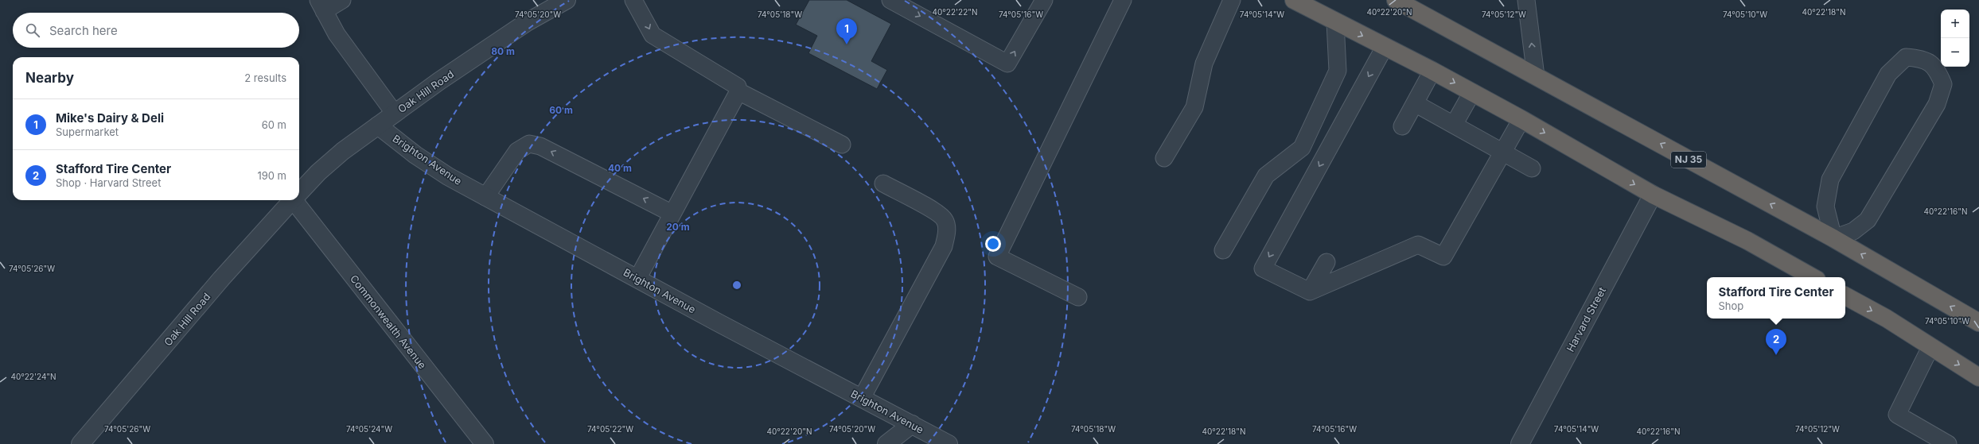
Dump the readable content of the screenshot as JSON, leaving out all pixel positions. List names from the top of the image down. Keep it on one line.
{"streets":{"highway":["NJ 35"],"street":["Oak Hill Road","Brighton Avenue","Harvard Street","Commonwealth Avenue"]},"crossings":[["Oak Hill Road","Brighton Avenue"]],"page":{"map_buttons":["+","−"],"search":"Search here","pins":["1","2"],"heading":["Nearby","2 results"],"list":[{"mark":"1","name":"Mike's Dairy & Deli","note":"Supermarket","value":"60 m"},{"mark":"2","name":"Stafford Tire Center","note":"Shop · Harvard Street","value":"190 m"}],"popup":["Stafford Tire Center","Shop"]},"coordinates":["40°22'22\"N","40°22'20\"N","40°22'18\"N","74°05'20\"W","74°05'18\"W","74°05'16\"W","74°05'14\"W","74°05'12\"W","74°05'10\"W","40°22'16\"N","74°05'26\"W","40°22'24\"N","74°05'24\"W","74°05'22\"W"],"rings":["80 m","60 m","40 m","20 m"]}
